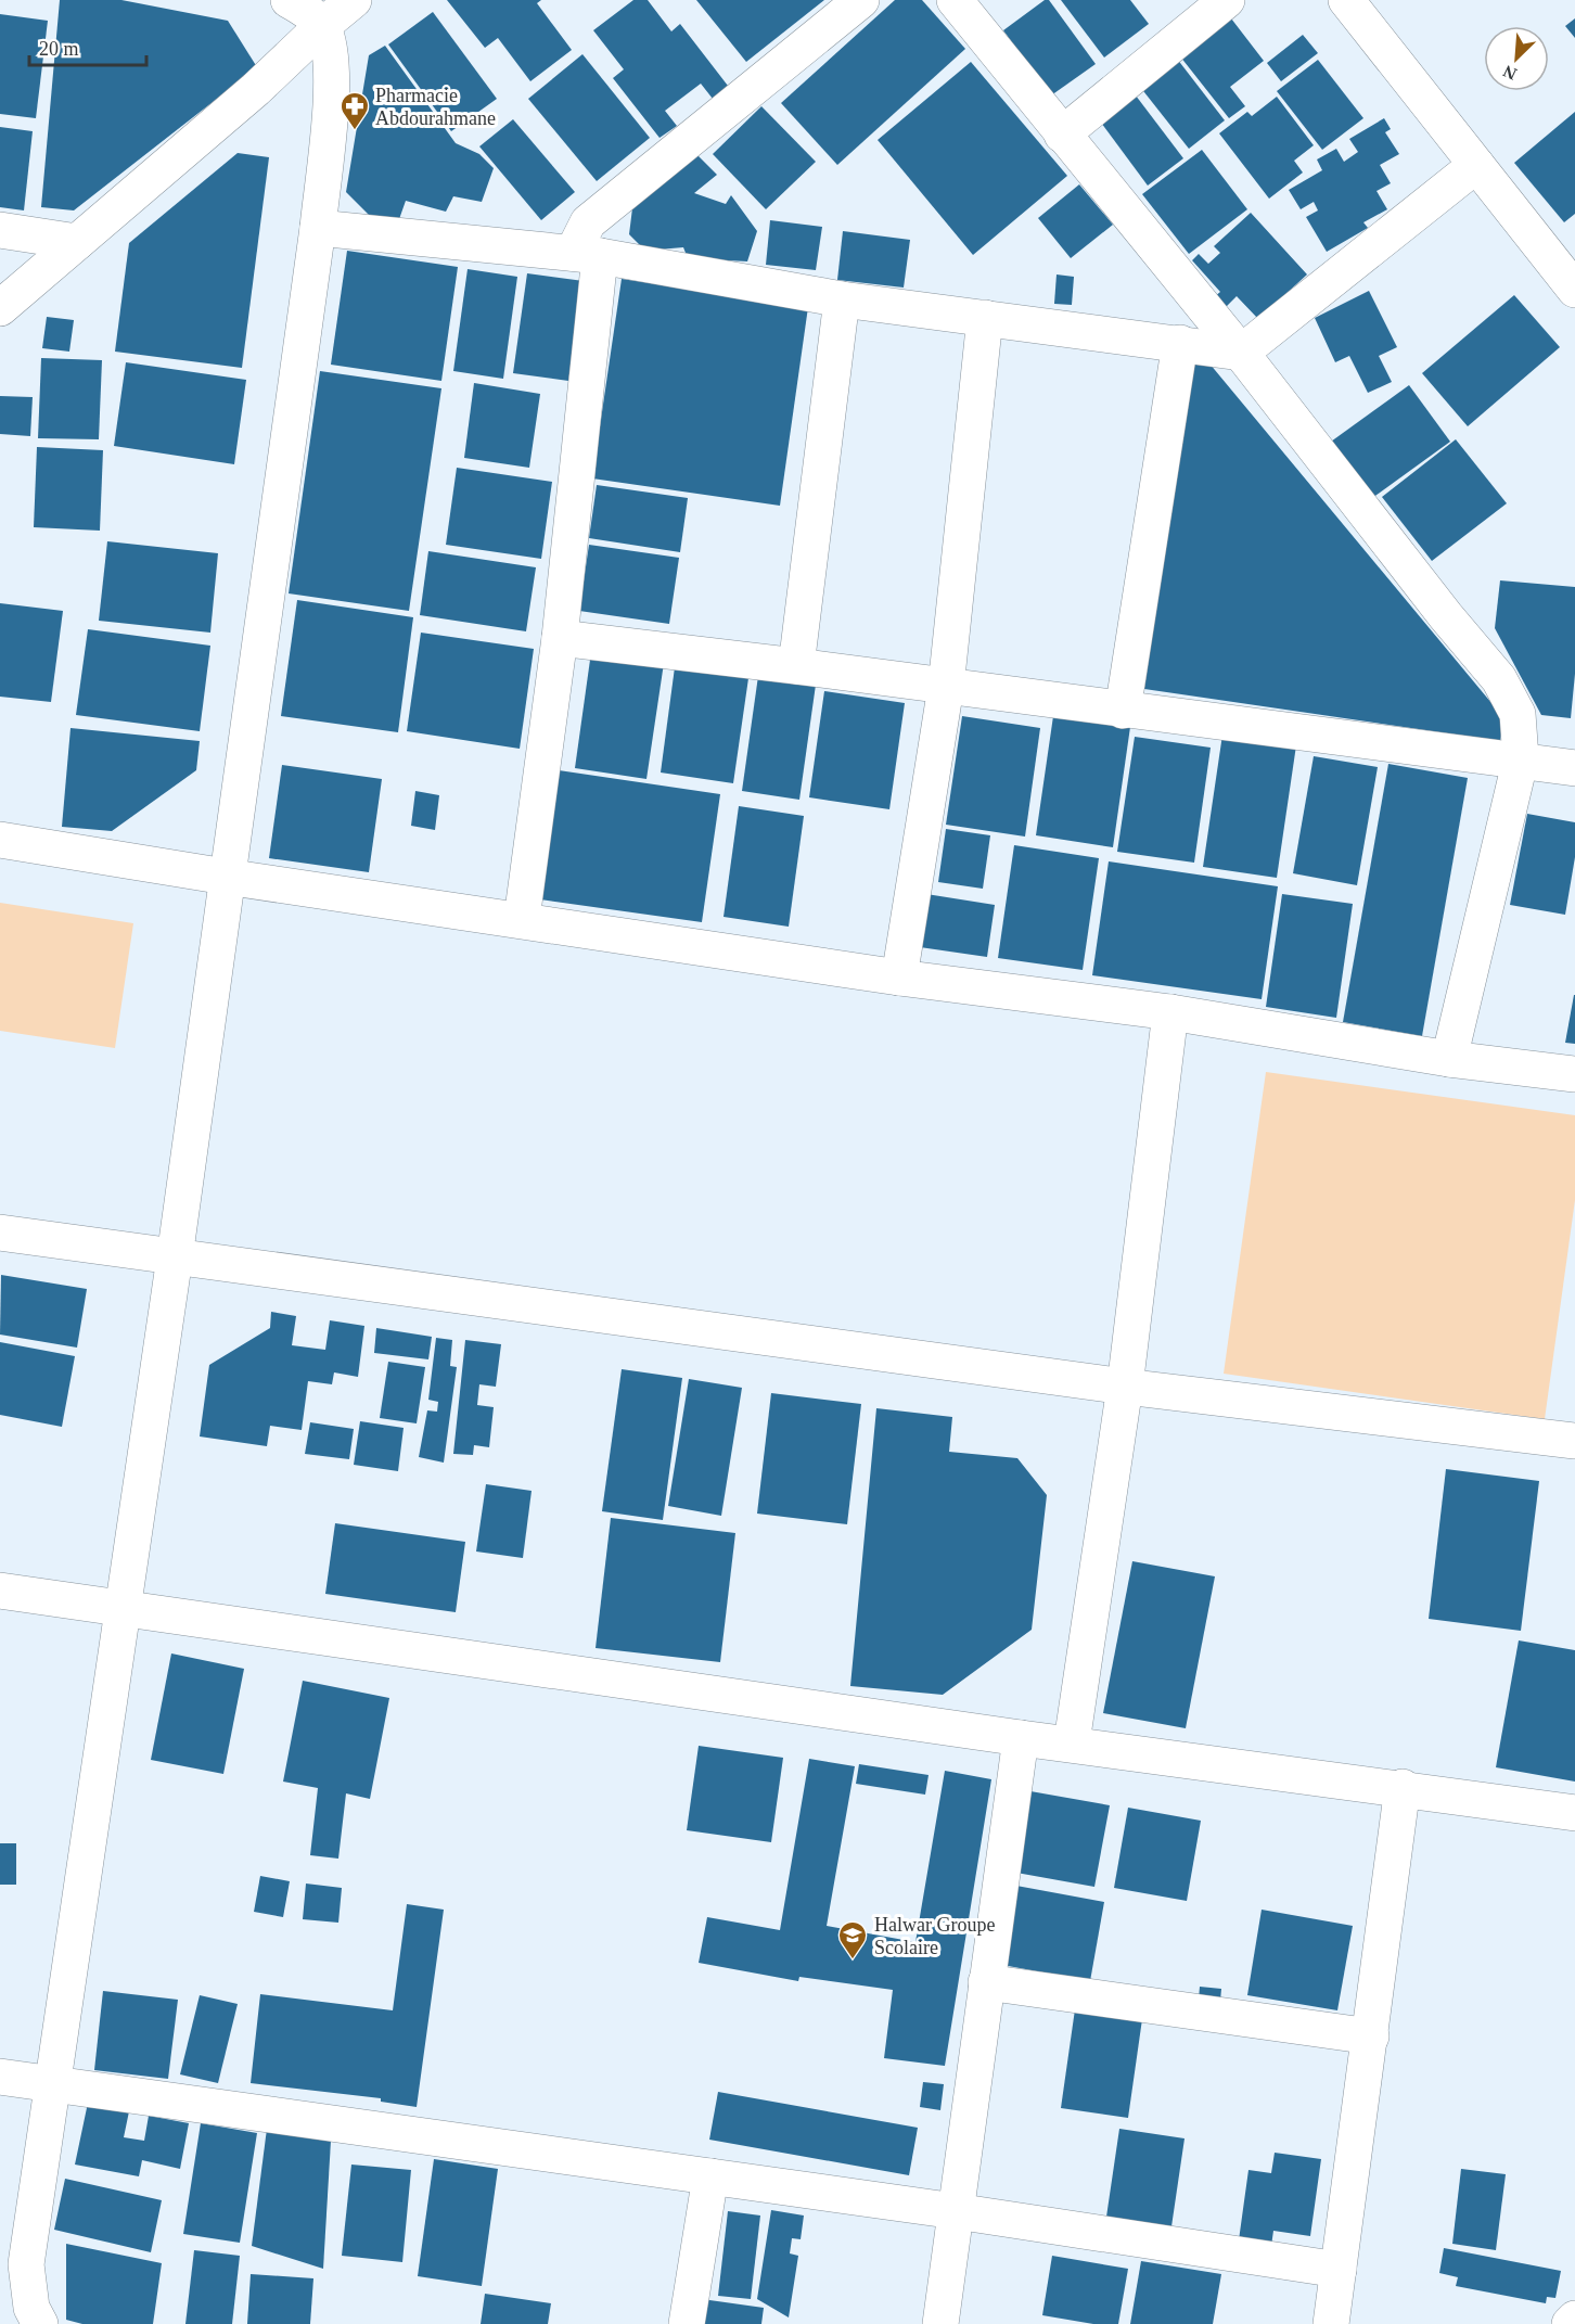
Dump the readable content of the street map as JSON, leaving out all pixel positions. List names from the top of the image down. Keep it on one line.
{"places":{"pharmacy":["Pharmacie Abdourahmane"],"school or university":["Halwar Groupe Scolaire"]},"scale_bar":"20 m","north":"bottom left"}
